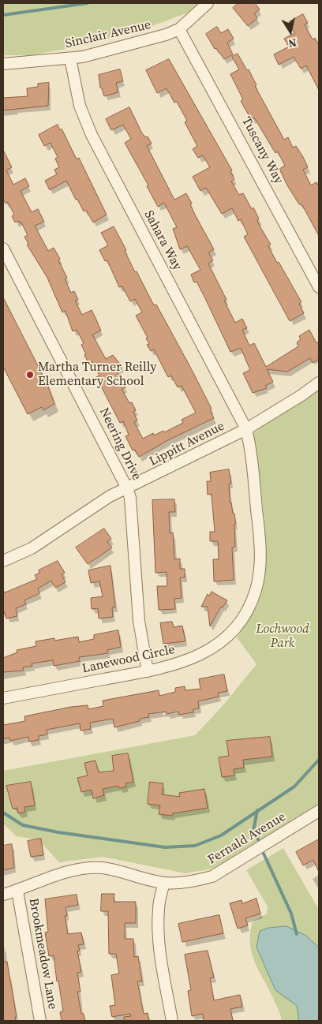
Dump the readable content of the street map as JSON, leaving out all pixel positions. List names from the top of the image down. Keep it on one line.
{"streets":{"street":["Sinclair Avenue","Tuscany Way","Sahara Way","Neering Drive","Lippitt Avenue","Lanewood Circle","Fernald Avenue","Brookmeadow Lane"]},"crossings":[["Sinclair Avenue","Tuscany Way"],["Sinclair Avenue","Sahara Way"],["Sahara Way","Lippitt Avenue"],["Sahara Way","Lanewood Circle"],["Neering Drive","Lippitt Avenue"],["Neering Drive","Lanewood Circle"],["Lippitt Avenue","Lanewood Circle"],["Fernald Avenue","Brookmeadow Lane"]],"parks":["Lochwood Park"],"places":["Martha Turner Reilly Elementary School"],"north":"bottom"}
